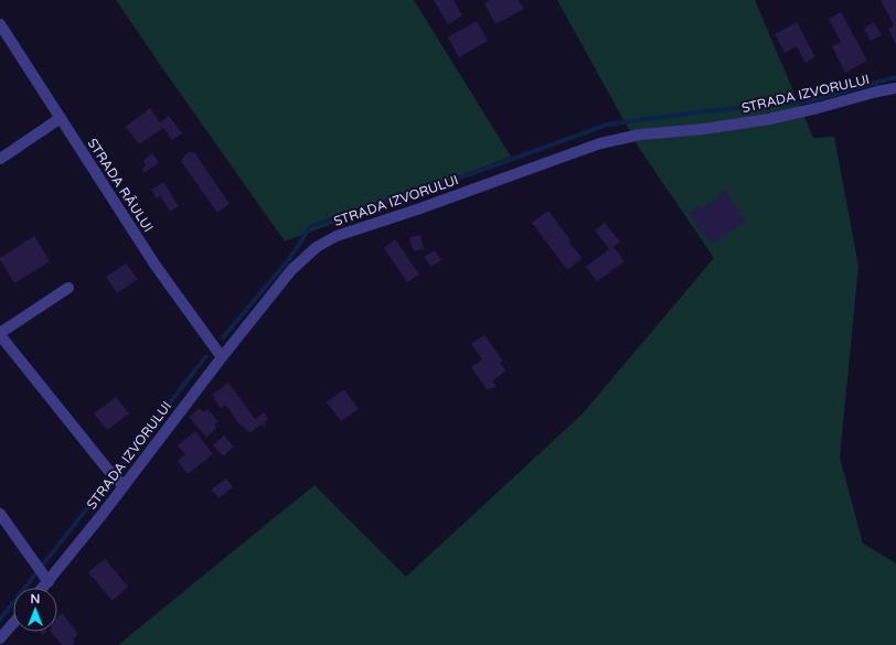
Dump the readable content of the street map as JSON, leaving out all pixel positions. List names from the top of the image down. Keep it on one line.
{"streets":{"street":["STRADA IZVORULUI","STRADA RÂULUI"]},"crossings":[["STRADA IZVORULUI","STRADA RÂULUI"]],"north":"top"}
